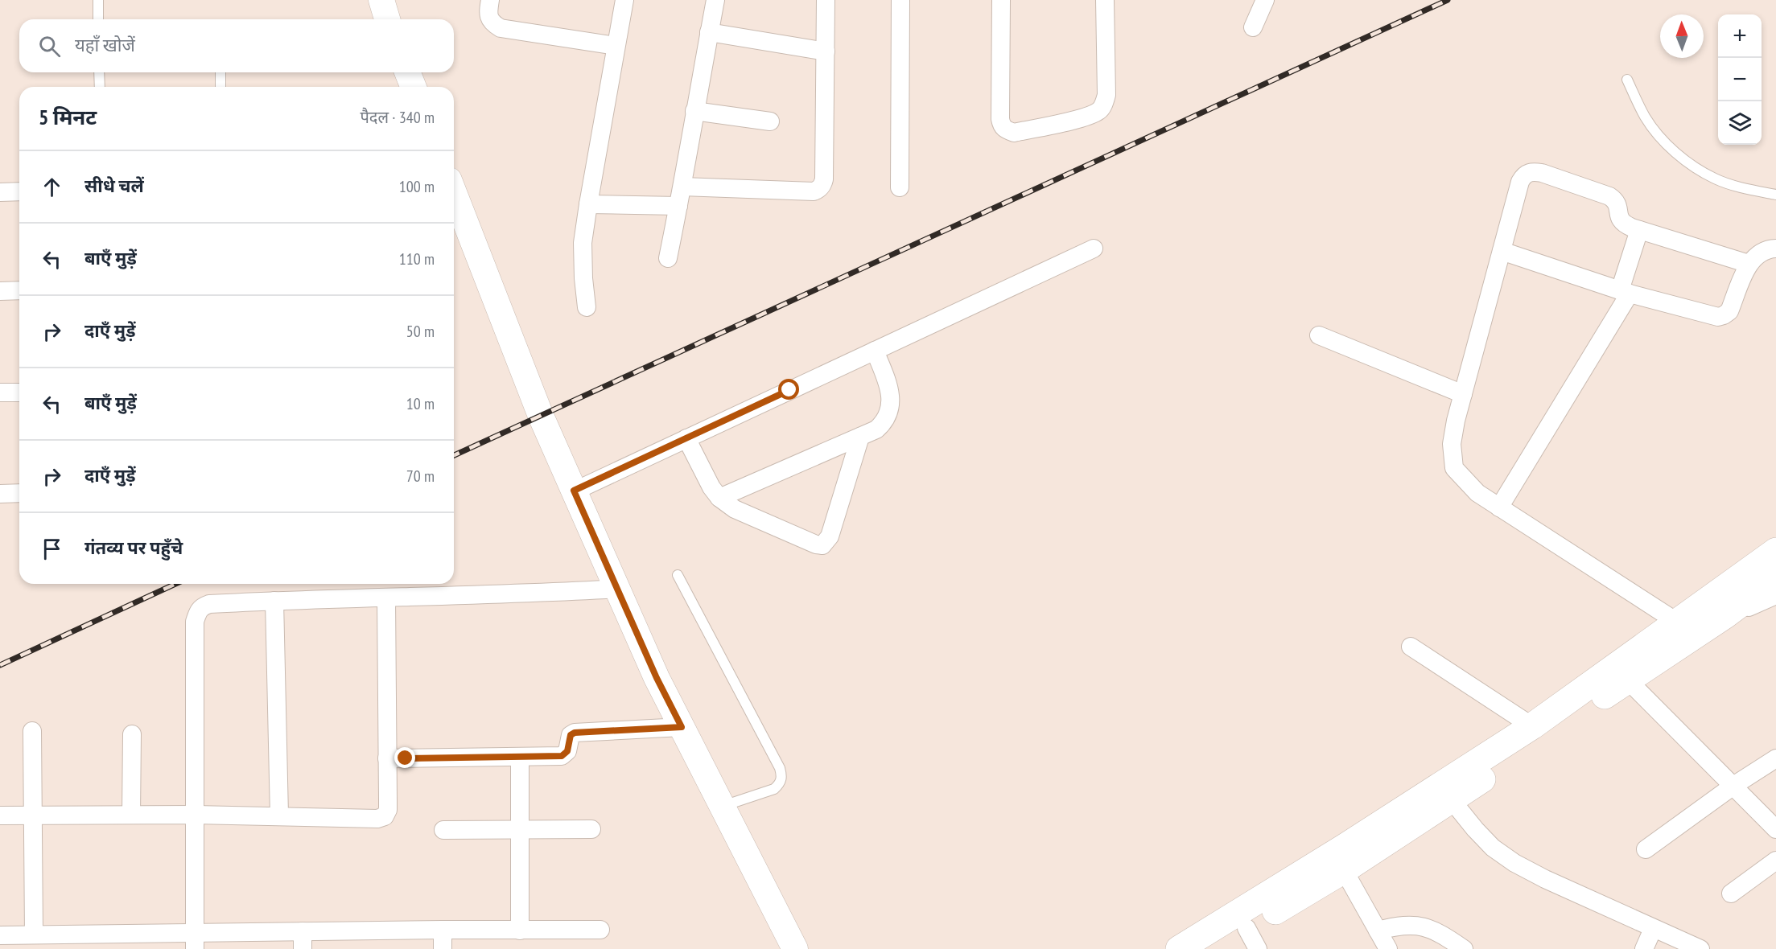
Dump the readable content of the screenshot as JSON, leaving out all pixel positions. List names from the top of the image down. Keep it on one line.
{"north":"top","page":{"map_buttons":["+","−"],"search":"यहाँ खोजें","heading":["5 मिनट","पैदल · 340 m"],"list":[["सीधे चलें","100 m"],["बाएँ मुड़ें","110 m"],["दाएँ मुड़ें","50 m"],["बाएँ मुड़ें","10 m"],["दाएँ मुड़ें","70 m"],"गंतव्य पर पहुँचे"]}}
